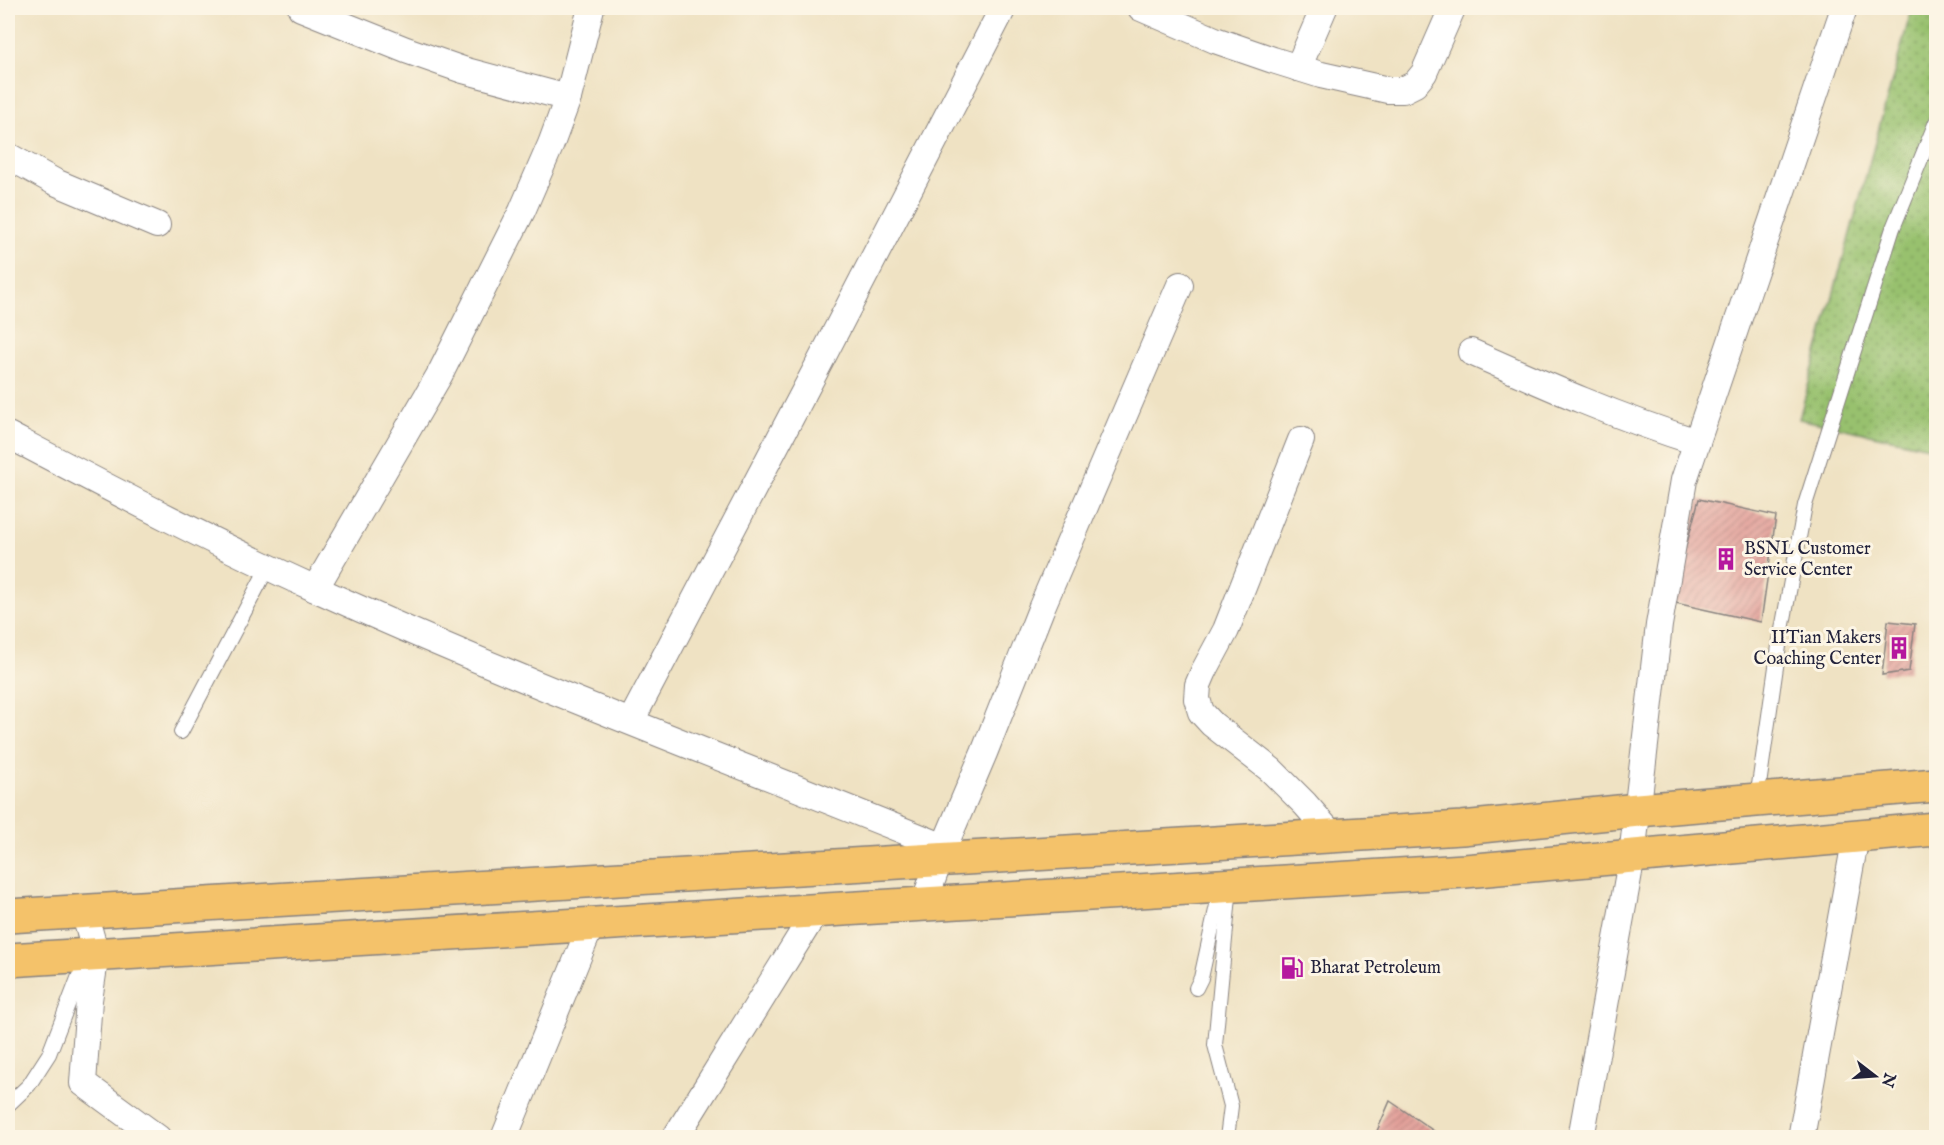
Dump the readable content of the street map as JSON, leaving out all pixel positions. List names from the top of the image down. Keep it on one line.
{"places":{"building":["BSNL Customer Service Center","IITian Makers Coaching Center"],"fuel station":["Bharat Petroleum"]},"north":"right"}
